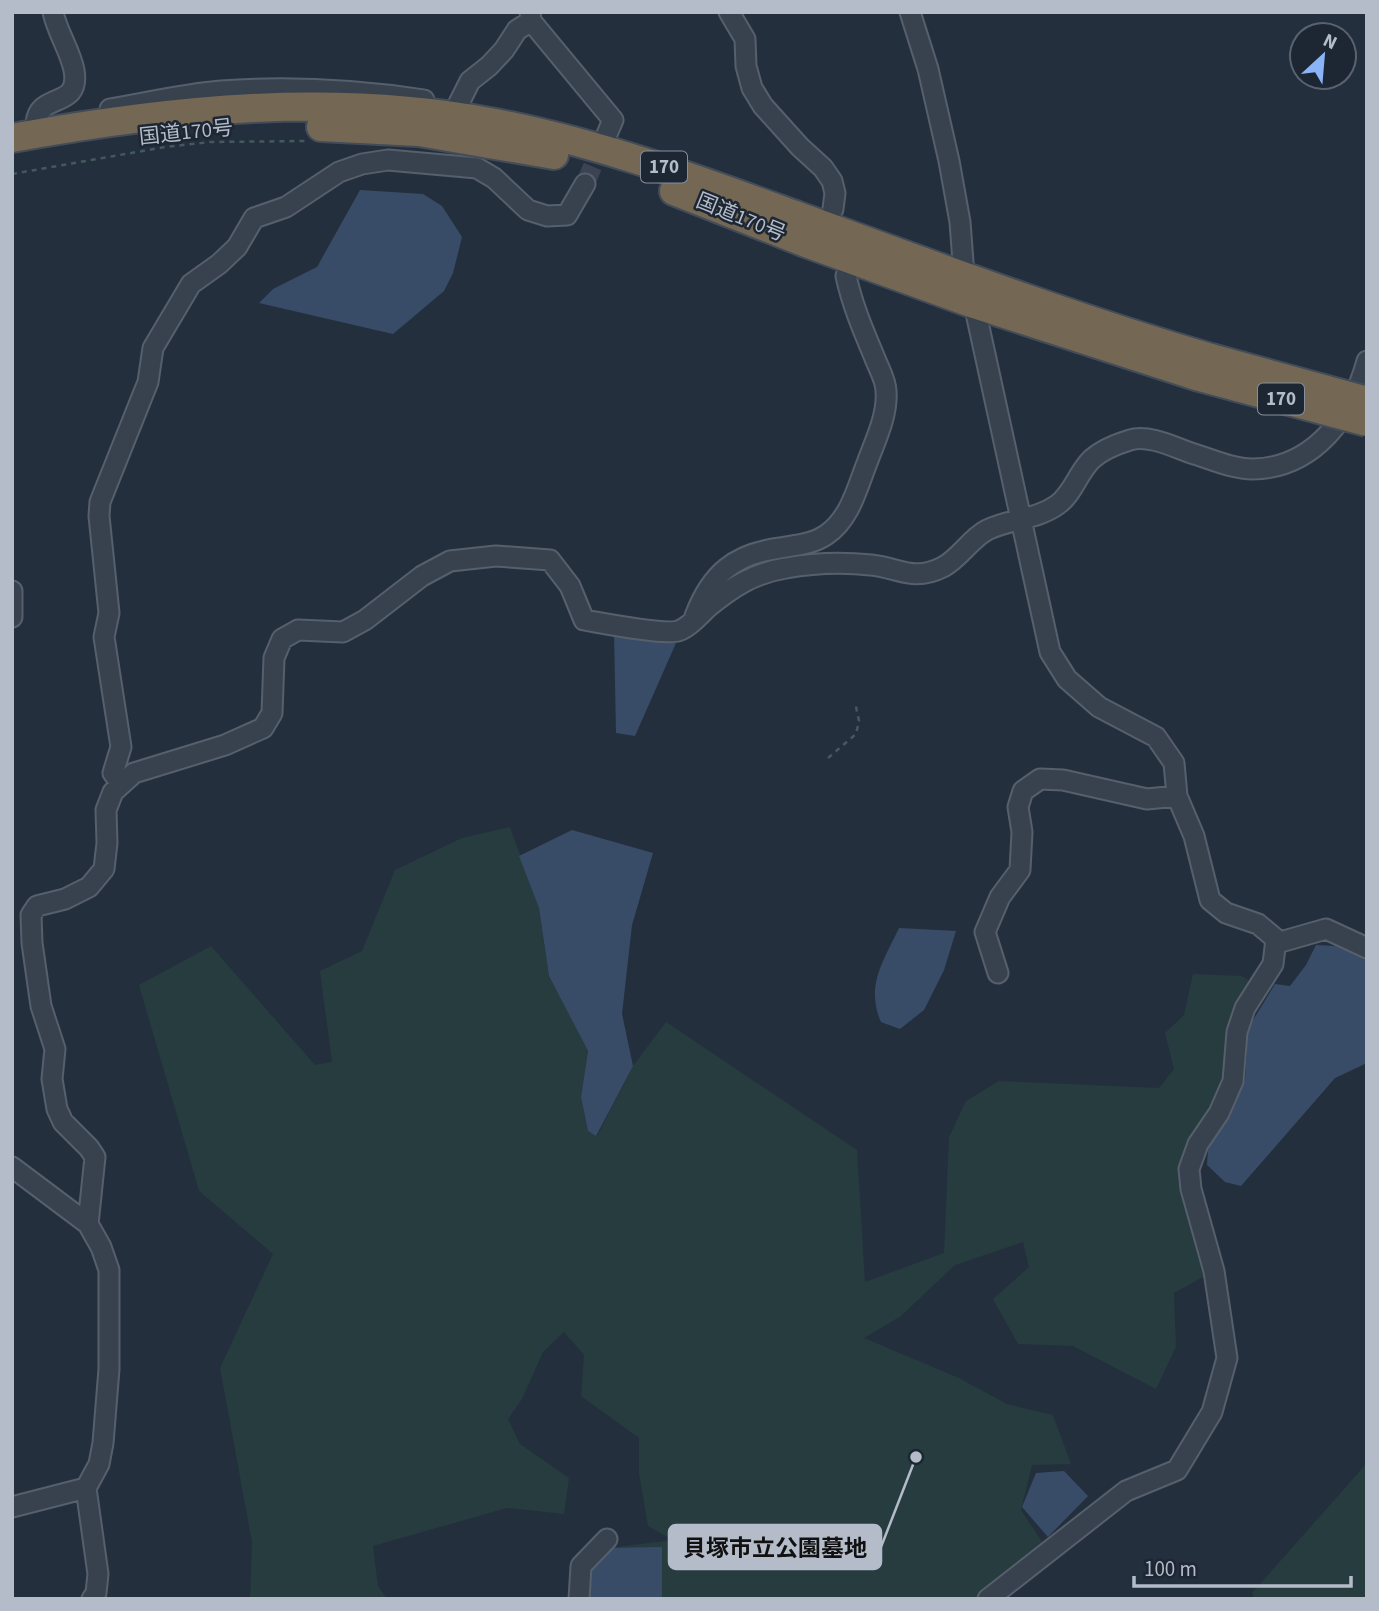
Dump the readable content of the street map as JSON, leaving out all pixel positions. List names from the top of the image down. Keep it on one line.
{"streets":{"highway":["国道170号","170"]},"places":["貝塚市立公園墓地"],"scale_bar":"100 m","north":"top right"}
